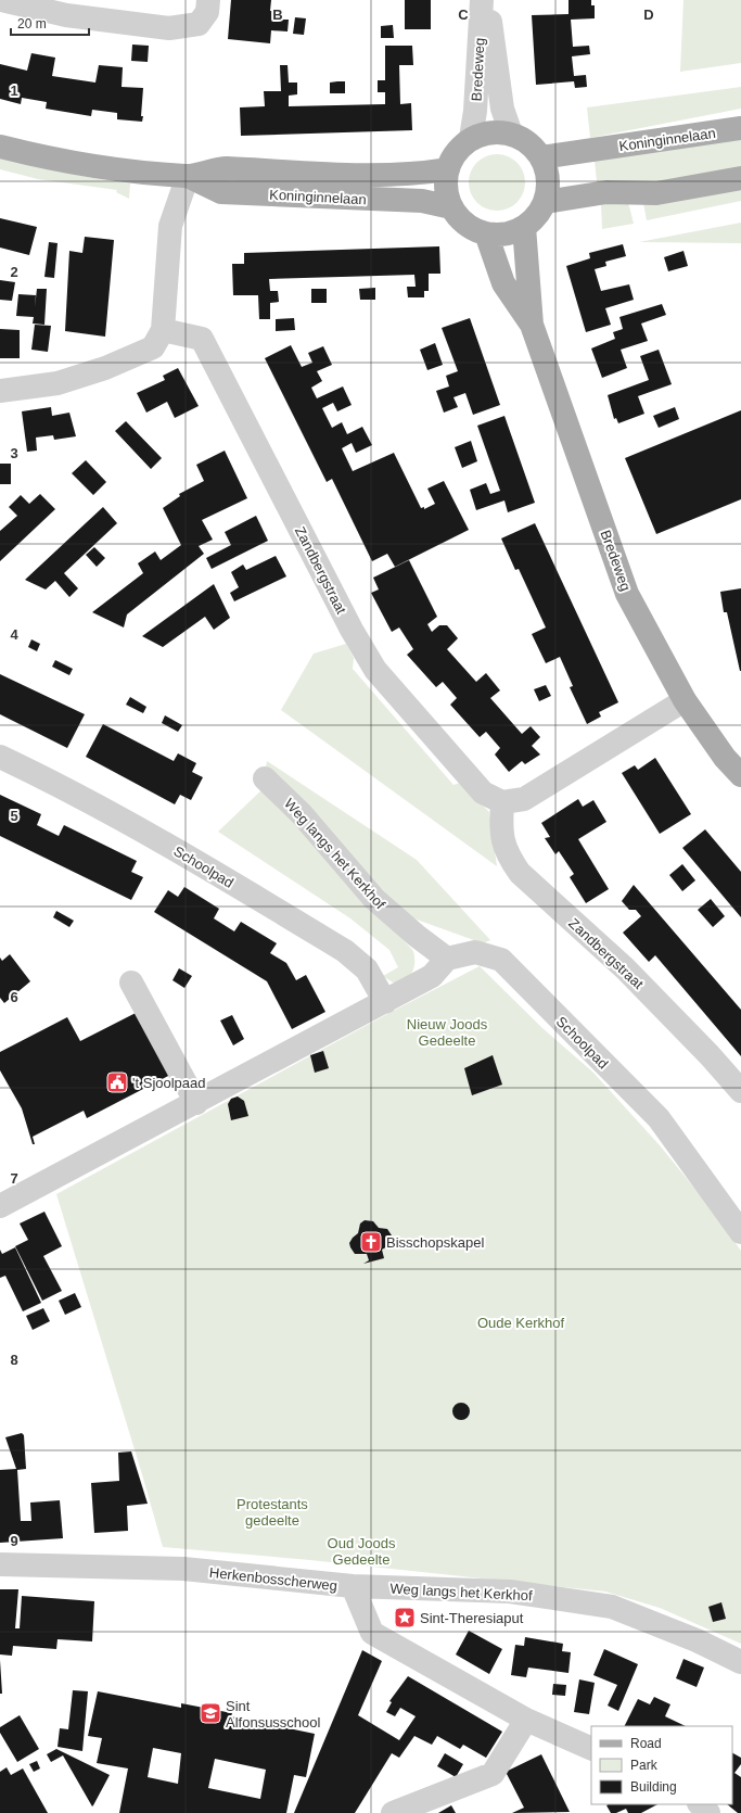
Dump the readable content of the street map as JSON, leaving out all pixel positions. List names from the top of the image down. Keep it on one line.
{"streets":{"main road":["Bredeweg","Koninginnelaan"],"street":["Zandbergstraat","Weg langs het Kerkhof","Schoolpad","Herkenbosscherweg"]},"crossings":[["Bredeweg","Koninginnelaan"],["Weg langs het Kerkhof","Schoolpad"],["Weg langs het Kerkhof","Herkenbosscherweg"]],"parks":["Nieuw Joods Gedeelte","Oude Kerkhof","Protestants gedeelte","Oud Joods Gedeelte"],"places":{"public building":["'t Sjoolpaad"],"church":["Bisschopskapel"],"place":["Sint-Theresiaput"],"school or university":["Sint Alfonsusschool"]},"legend":["Road","Park","Building"],"scale_bar":"20 m","grid":{"columns":["B","C","D"],"rows":["1","2","3","4","5","6","7","8","9"]}}
